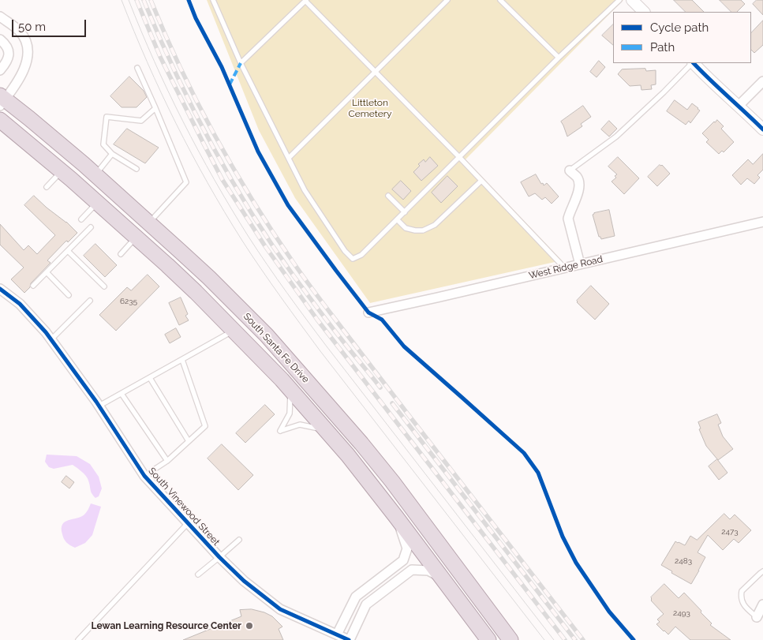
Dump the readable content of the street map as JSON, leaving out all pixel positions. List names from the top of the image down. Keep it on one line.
{"streets":{"highway":["South Santa Fe Drive"],"street":["West Ridge Road","South Vinewood Street"]},"parks":["Littleton Cemetery"],"places":["Lewan Learning Resource Center"],"house_numbers":["6235","2473","2483","2493"],"legend":["Cycle path","Path"],"scale_bar":"50 m"}
